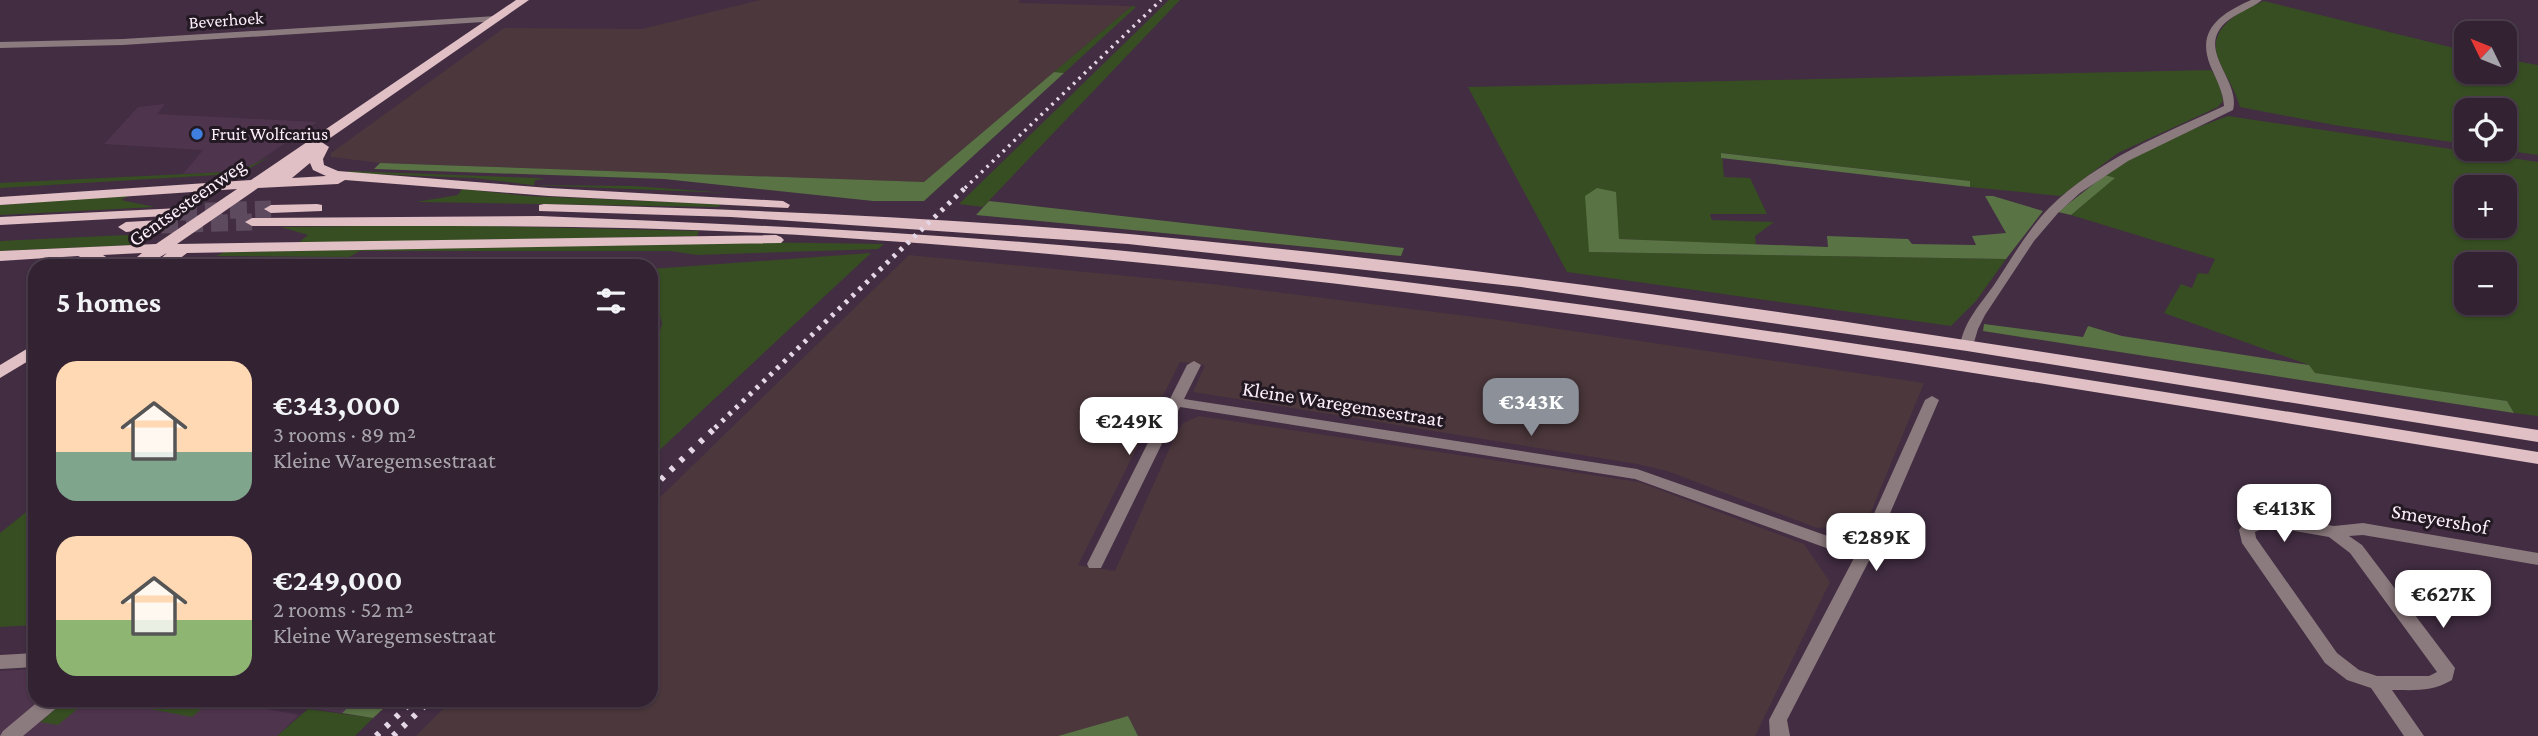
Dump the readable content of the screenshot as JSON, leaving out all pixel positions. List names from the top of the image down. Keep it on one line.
{"streets":{"main road":["Gentsesteenweg"],"street":["Beverhoek","Kleine Waregemsestraat","Smeyershof"]},"crossings":[["Beverhoek","Gentsesteenweg"]],"places":["Fruit Wolfcarius"],"north":"top left","page":{"map_buttons":["+","−"],"heading":"5 homes","list":[{"name":"€343,000","note":"3 rooms · 89 m² · Kleine Waregemsestraat"},{"name":"€249,000","note":"2 rooms · 52 m² · Kleine Waregemsestraat"}],"price":["€343K","€249K","€413K","€289K","€627K"]}}
